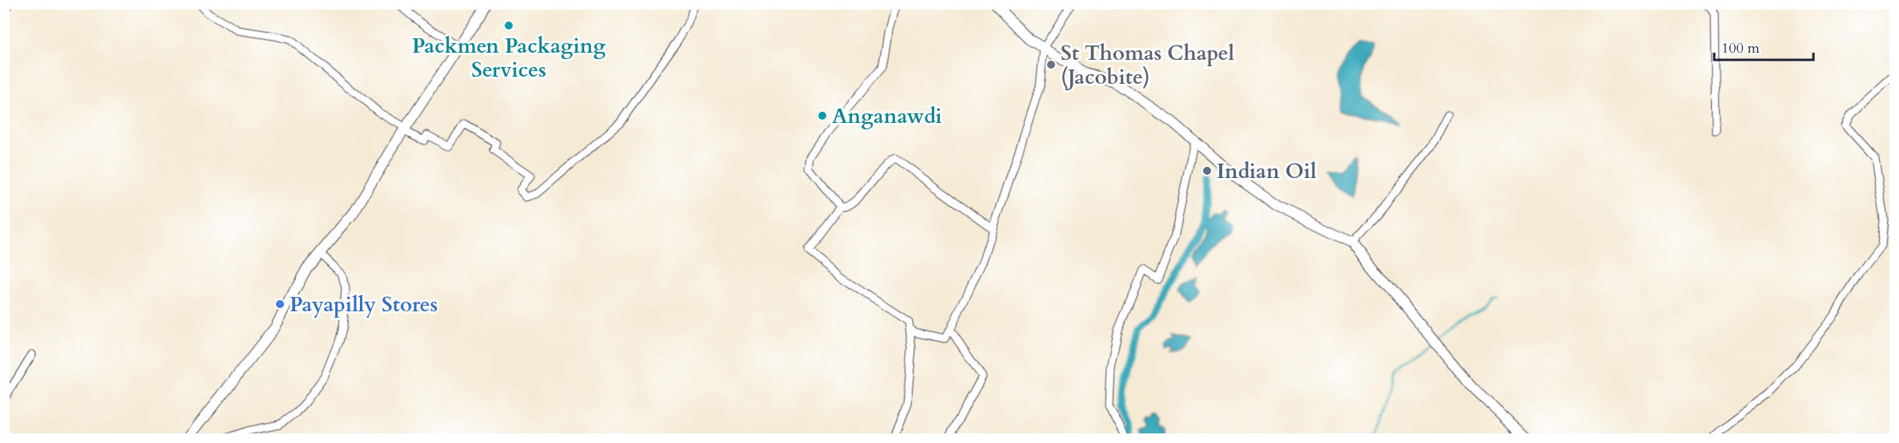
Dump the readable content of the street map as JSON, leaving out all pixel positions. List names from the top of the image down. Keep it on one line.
{"places":["Packmen Packaging Services","St Thomas Chapel (Jacobite)","Anganawdi","Indian Oil","Payapilly Stores"],"scale_bar":"100 m"}
